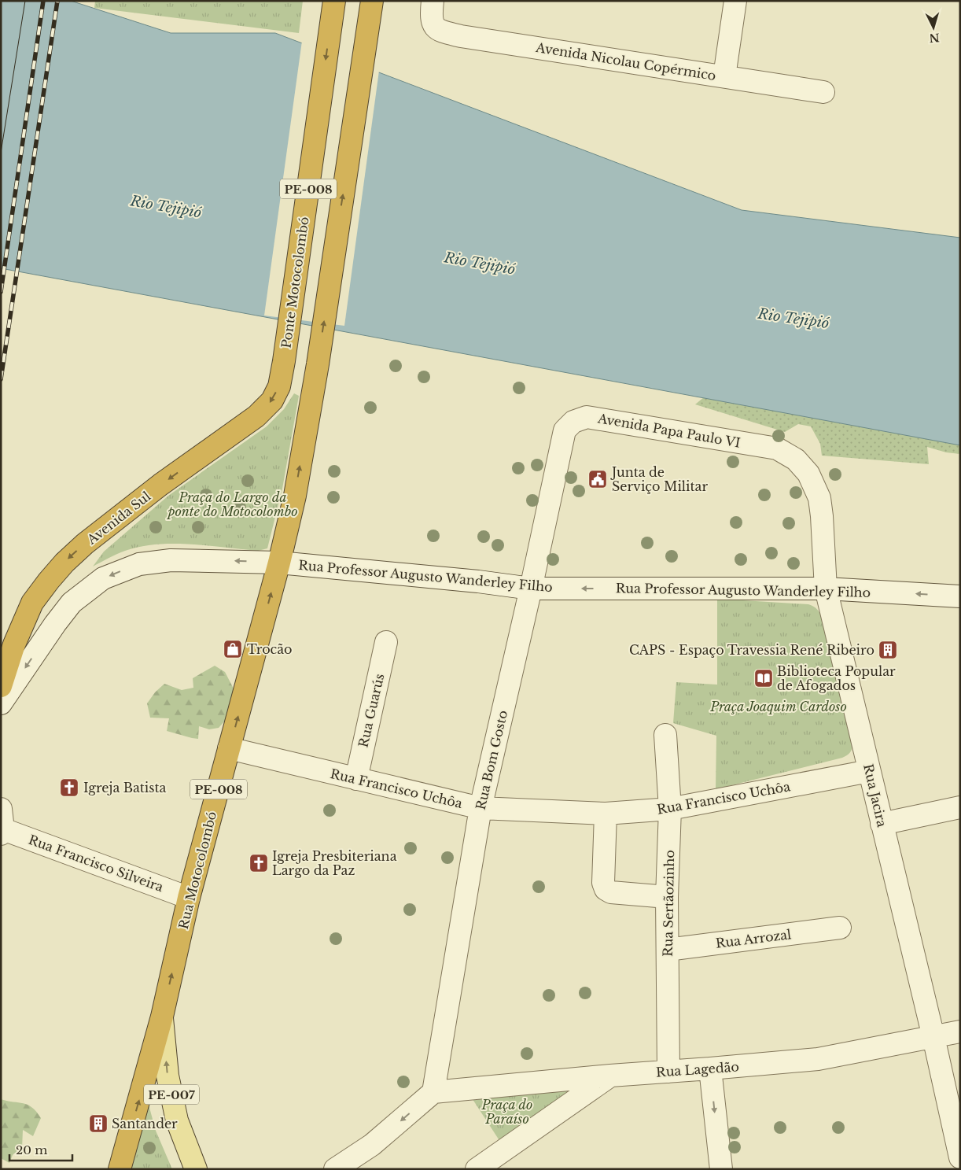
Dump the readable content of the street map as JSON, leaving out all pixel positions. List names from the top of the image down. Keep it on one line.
{"streets":{"highway":["PE-008","Ponte Motocolombó","Avenida Sul","Rua Motocolombó"],"main road":["PE-007"],"street":["Avenida Nicolau Copérmico","Avenida Papa Paulo VI","Rua Professor Augusto Wanderley Filho","Rua Guarús","Rua Bom Gosto","Rua Francisco Uchôa","Rua Jacira","Rua Francisco Silveira","Rua Sertãozinho","Rua Arrozal","Rua Lagedão"]},"crossings":[["Ponte Motocolombó","Avenida Sul"],["Avenida Papa Paulo VI","Rua Bom Gosto"],["Avenida Papa Paulo VI","Rua Jacira"],["Rua Professor Augusto Wanderley Filho","Rua Bom Gosto"],["Rua Professor Augusto Wanderley Filho","Rua Jacira"],["Rua Professor Augusto Wanderley Filho","Rua Motocolombó"],["Rua Guarús","Rua Francisco Uchôa"],["Rua Bom Gosto","Rua Francisco Uchôa"],["Rua Bom Gosto","Rua Lagedão"],["Rua Francisco Uchôa","Rua Jacira"],["Rua Francisco Uchôa","Rua Motocolombó"],["Rua Francisco Uchôa","Rua Sertãozinho"],["Rua Jacira","Rua Lagedão"],["Rua Francisco Silveira","Rua Motocolombó"],["Rua Motocolombó","PE-007"],["Rua Sertãozinho","Rua Arrozal"],["Rua Sertãozinho","Rua Lagedão"]],"one_way":["Ponte Motocolombó","Avenida Sul","Rua Professor Augusto Wanderley Filho","Rua Motocolombó"],"water":["Rio Tejipió"],"parks":["Praça do Largo da ponte do Motocolombo","Praça Joaquim Cardoso","Praça do Paraíso"],"places":{"public building":["Junta de Serviço Militar"],"shop":["Trocão"],"building":["CAPS - Espaço Travessia René Ribeiro","Santander"],"library":["Biblioteca Popular de Afogados"],"church":["Igreja Batista","Igreja Presbiteriana Largo da Paz"]},"scale_bar":"20 m","north":"bottom"}
